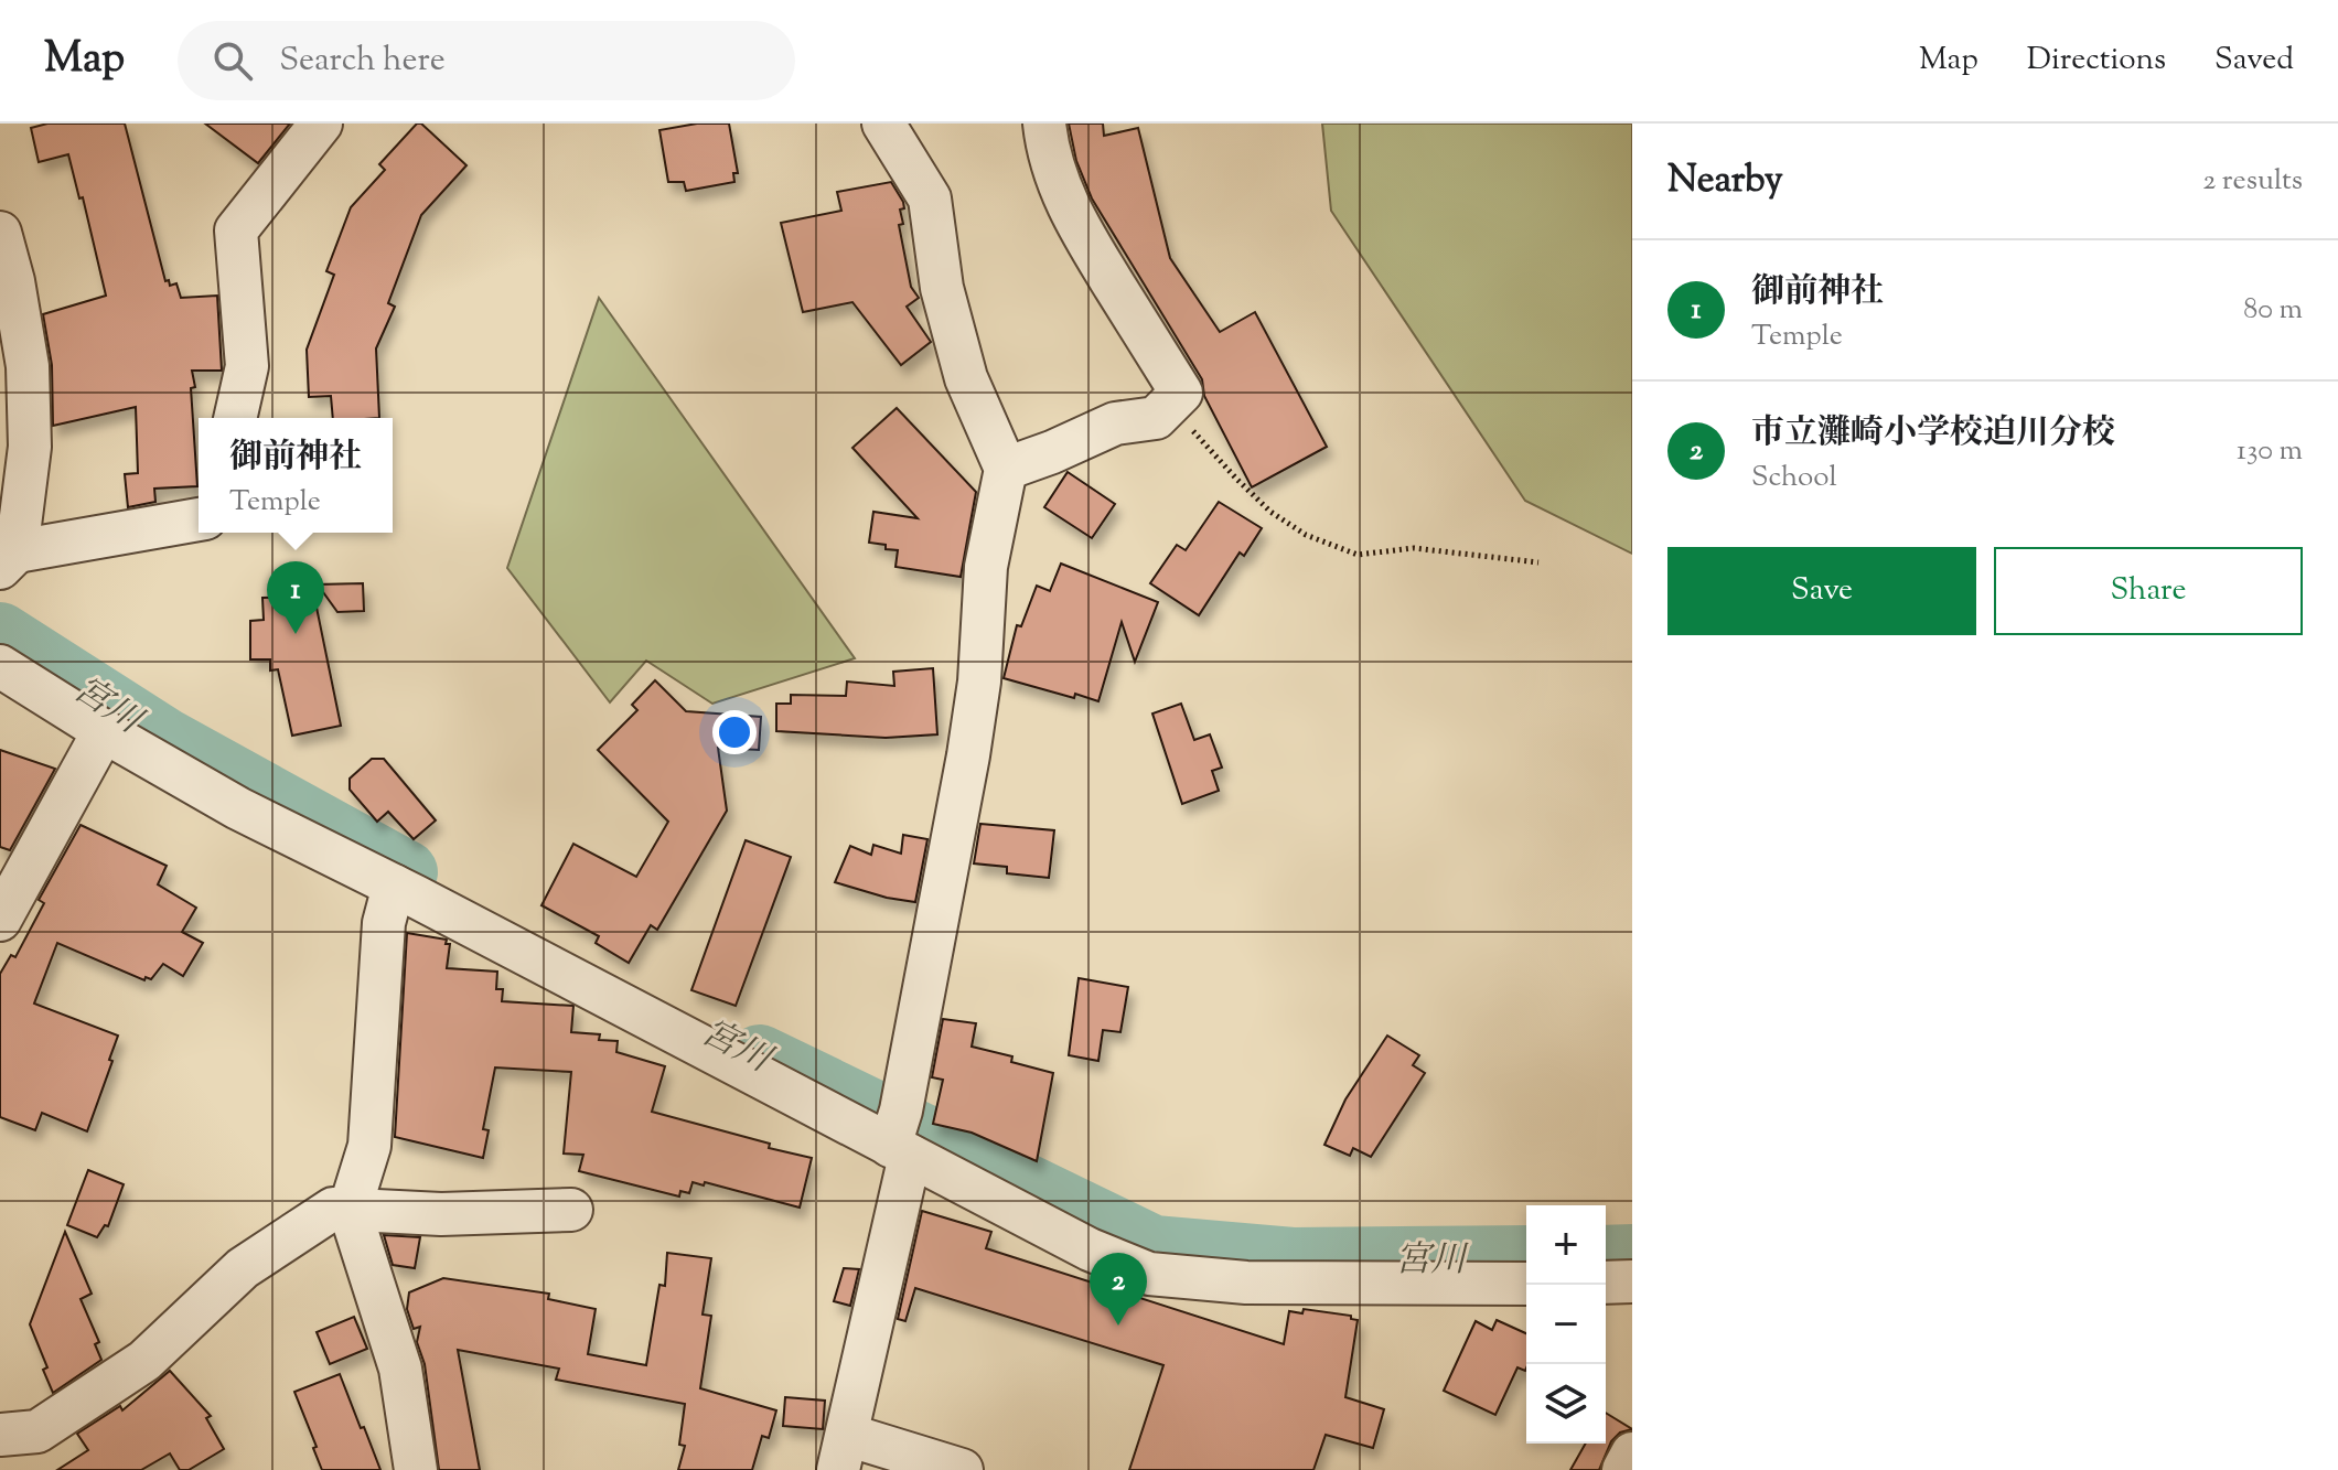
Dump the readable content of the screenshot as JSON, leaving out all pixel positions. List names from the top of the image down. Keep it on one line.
{"water":["宮川"],"page":{"header":"Map","search":"Search here","nav":["Map","Directions","Saved"],"heading":["Nearby","2 results"],"list":[{"mark":"1","name":"御前神社","note":"Temple","value":"80 m"},{"mark":"2","name":"市立灘崎小学校迫川分校","note":"School","value":"130 m"}],"popup":["御前神社","Temple"],"buttons":["Save","Share"],"pins":["1","2"],"map_buttons":["+","−"]}}
